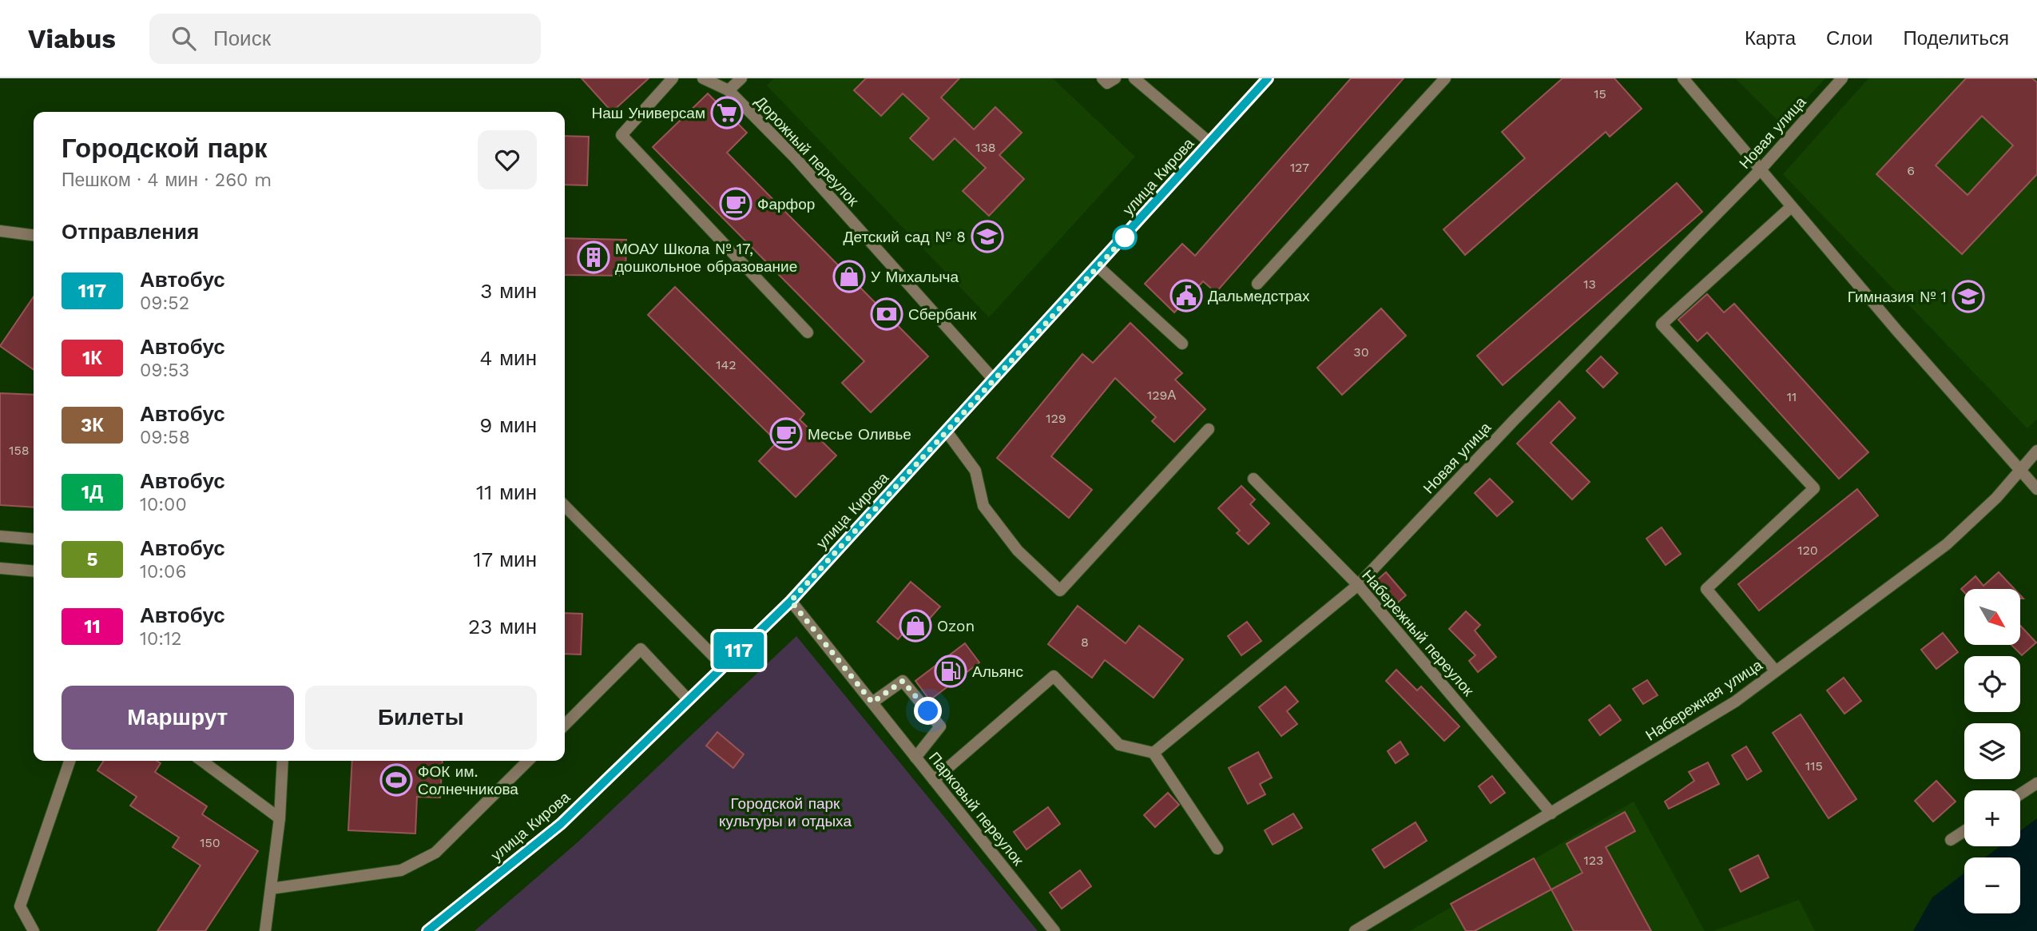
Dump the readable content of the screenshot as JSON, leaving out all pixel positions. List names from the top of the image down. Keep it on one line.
{"streets":{"main road":["улица Кирова"],"street":["Новая улица","Дорожный переулок","Набережный переулок","Набережная улица","Парковый переулок"]},"crossings":[["Новая улица","Набережный переулок"],["Дорожный переулок","улица Кирова"],["улица Кирова","Парковый переулок"],["Набережный переулок","Набережная улица"]],"parks":["Городской парк культуры и отдыха"],"places":{"supermarket":["Наш Универсам"],"cafe":["Фарфор","Месье Оливье"],"school or university":["Детский сад № 8","Гимназия № 1"],"building":["МОАУ Школа № 17, дошкольное образование"],"shop":["У Михалыча","Ozon"],"public building":["Дальмедстрах"],"bank":["Сбербанк"],"fuel station":["Альянс"],"sports":["ФОК им. Солнечникова"]},"lines":["bus line 117"],"house_numbers":["15","138","127","6","13","30","142","129А","11","129","158","120","8","115","150","123"],"north":"bottom right","page":{"header":"Viabus","search":"Поиск","nav":["Карта","Слои","Поделиться"],"on_map":"117","heading":[["Городской парк","Пешком · 4 мин · 260 m"],"Отправления"],"list":[{"mark":"117","name":"Автобус","note":"09:52","value":"3 мин"},{"mark":"1К","name":"Автобус","note":"09:53","value":"4 мин"},{"mark":"3К","name":"Автобус","note":"09:58","value":"9 мин"},{"mark":"1Д","name":"Автобус","note":"10:00","value":"11 мин"},{"mark":"5","name":"Автобус","note":"10:06","value":"17 мин"},{"mark":"11","name":"Автобус","note":"10:12","value":"23 мин"}],"map_buttons":["+","−"],"buttons":["Маршрут","Билеты"]}}
